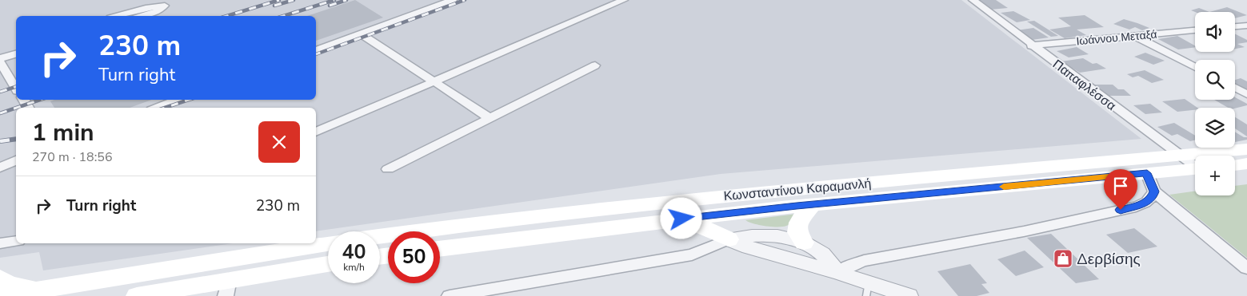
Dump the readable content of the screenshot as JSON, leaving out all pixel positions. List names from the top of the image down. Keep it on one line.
{"streets":{"main road":["Κωνσταντίνου Καραμανλή"],"street":["Ιωάννου Μεταξά","Παπαφλέσσα"]},"crossings":[["Ιωάννου Μεταξά","Παπαφλέσσα"],["Παπαφλέσσα","Κωνσταντίνου Καραμανλή"]],"places":{"shop":["Δερβίσης"]},"page":{"map_buttons":"+","turn":["230 m","Turn right"],"heading":["1 min","270 m · 18:56"],"list":[{"name":"Turn right","value":"230 m"}],"speed":"40 km/h","limit":"50"}}
